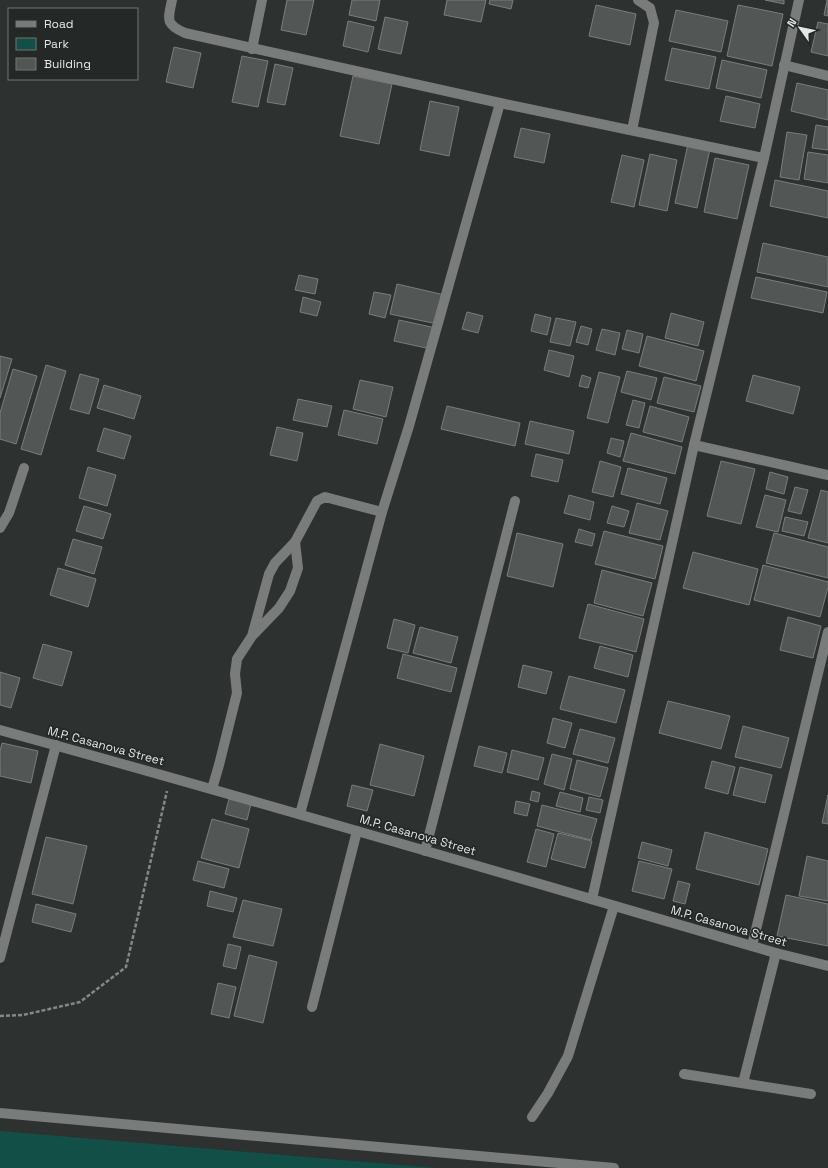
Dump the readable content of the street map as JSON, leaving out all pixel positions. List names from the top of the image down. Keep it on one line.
{"streets":{"street":["M.P. Casanova Street"]},"legend":["Road","Park","Building"],"north":"top left"}
